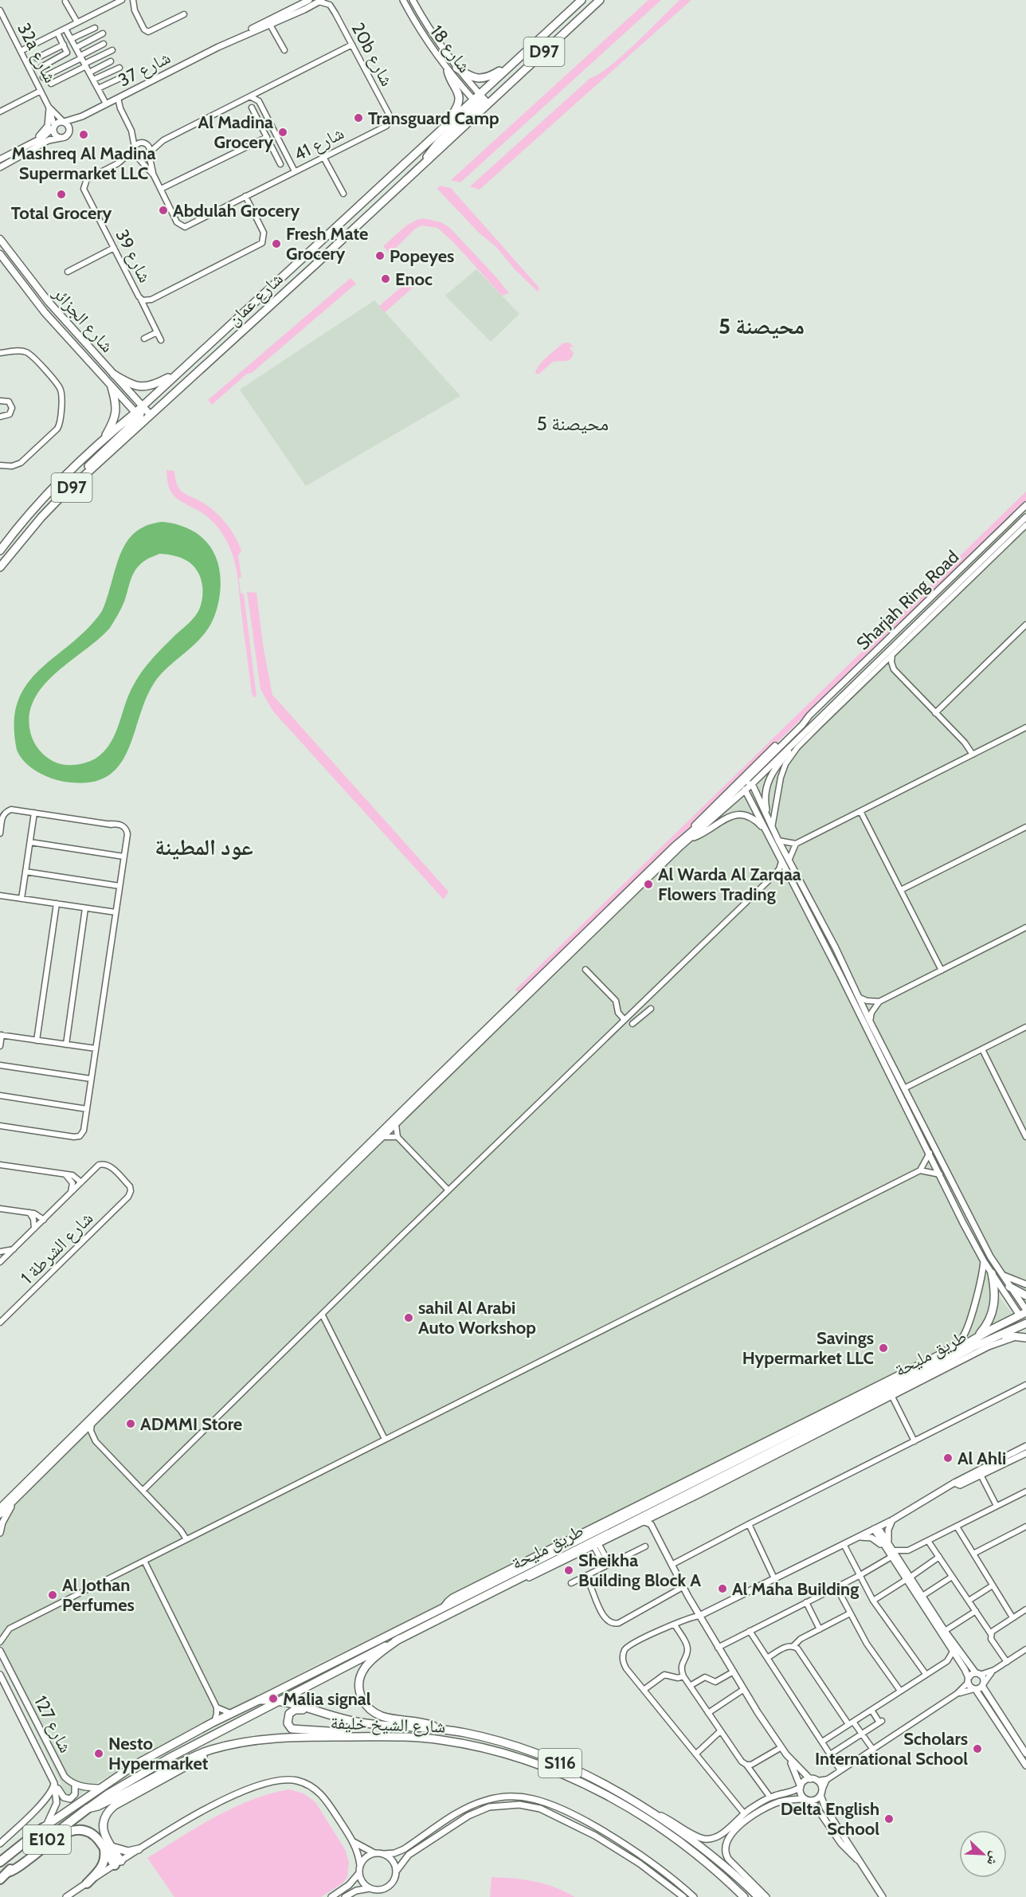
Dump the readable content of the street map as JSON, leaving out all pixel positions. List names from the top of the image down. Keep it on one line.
{"streets":{"highway":["E102"],"main road":["D97","شارع عمان","شارع الجزائر","طريق مليحة","شارع الشيخ خليفة","S116"],"street":["شارع 18","32a شارع","20b شارع","شارع 37","شارع 41","شارع 39","Sharjah Ring Road","شارع الشرطة 1","شارع 127"]},"crossings":[["شارع 18","شارع عمان"],["32a شارع","شارع 37"],["20b شارع","شارع 37"],["20b شارع","شارع 41"],["شارع 41","شارع 39"],["شارع عمان","شارع الجزائر"],["طريق مليحة","شارع الشيخ خليفة"],["طريق مليحة","E102"],["شارع الشيخ خليفة","E102"]],"districts":["محيصنة 5","محيصنة 5","عود المطينة"],"places":["Transguard Camp","Al Madina Grocery","Mashreq Al Madina Supermarket LLC","Total Grocery","Abdulah Grocery","Fresh Mate Grocery","Popeyes","Enoc","Al Warda Al Zarqaa Flowers Trading","sahil Al Arabi Auto Workshop","Savings Hypermarket LLC","ADMMI Store","Al Ahli","Sheikha Building Block A","Al Maha Building","Al Jothan Perfumes","Malia signal","Scholars International School","Nesto Hypermarket","Delta English School"],"north":"bottom right"}
